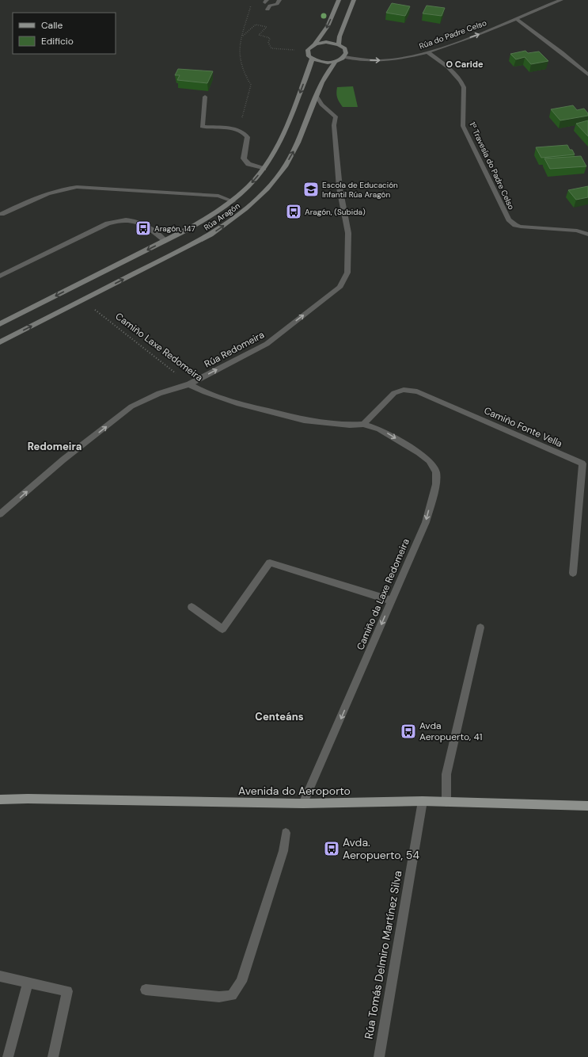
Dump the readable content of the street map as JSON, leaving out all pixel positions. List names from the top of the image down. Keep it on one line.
{"streets":{"main road":["Rúa Aragón","Avenida do Aeroporto"],"street":["Rúa do Padre Celso","1ª Travesía do Padre Celso","Camiño Laxe Redomeira","Rúa Redomeira","Camiño Fonte Vella","Camiño da Laxe Redomeira","Rúa Tomás Delmiro Martínez Silva"]},"crossings":[["Rúa do Padre Celso","1ª Travesía do Padre Celso"],["Rúa do Padre Celso","Rúa Aragón"],["Rúa Aragón","Rúa Redomeira"],["Camiño Laxe Redomeira","Rúa Redomeira"],["Camiño Laxe Redomeira","Camiño Fonte Vella"],["Camiño Laxe Redomeira","Camiño da Laxe Redomeira"],["Camiño Fonte Vella","Camiño da Laxe Redomeira"],["Camiño da Laxe Redomeira","Avenida do Aeroporto"],["Avenida do Aeroporto","Rúa Tomás Delmiro Martínez Silva"]],"one_way":["Rúa do Padre Celso","Rúa Redomeira","Camiño da Laxe Redomeira"],"districts":["O Caride","Redomeira","Centeáns"],"places":{"school or university":["Escola de Educación Infantil Rúa Aragón"],"bus stop":["Aragón, (Subida)","Aragón, 147","Avda Aeropuerto, 41","Avda. Aeropuerto, 54"]},"legend":["Calle","Edificio"]}
